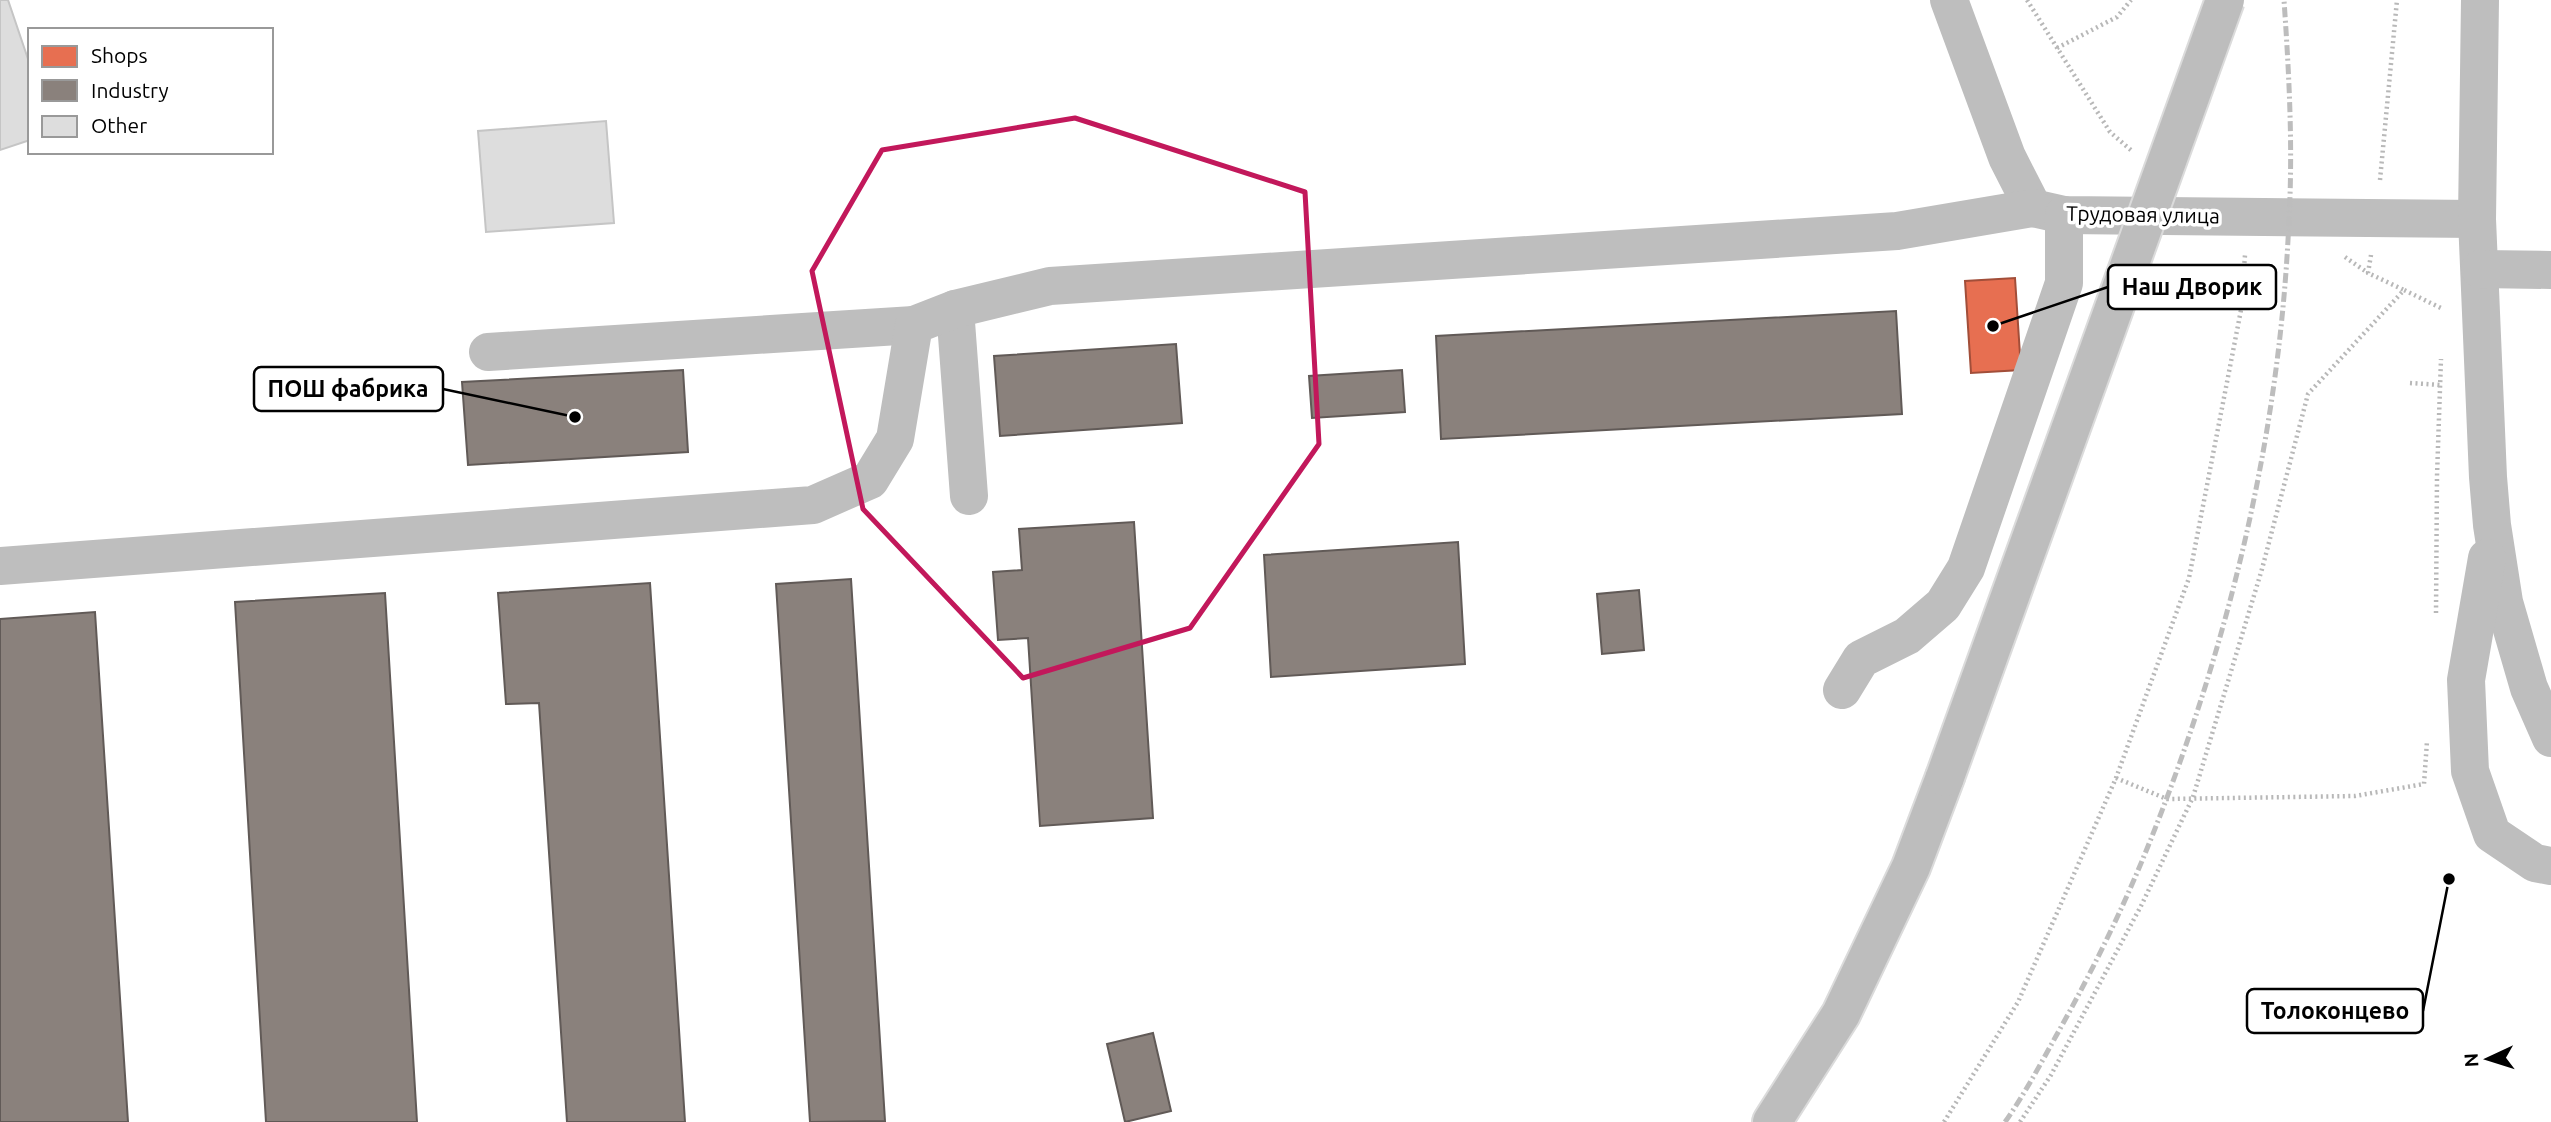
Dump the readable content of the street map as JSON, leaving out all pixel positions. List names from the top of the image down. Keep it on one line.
{"streets":{"street":["Трудовая улица"]},"places":["Наш Дворик","ПОШ фабрика","Толоконцево"],"legend":["Shops","Industry","Other"],"north":"left"}
